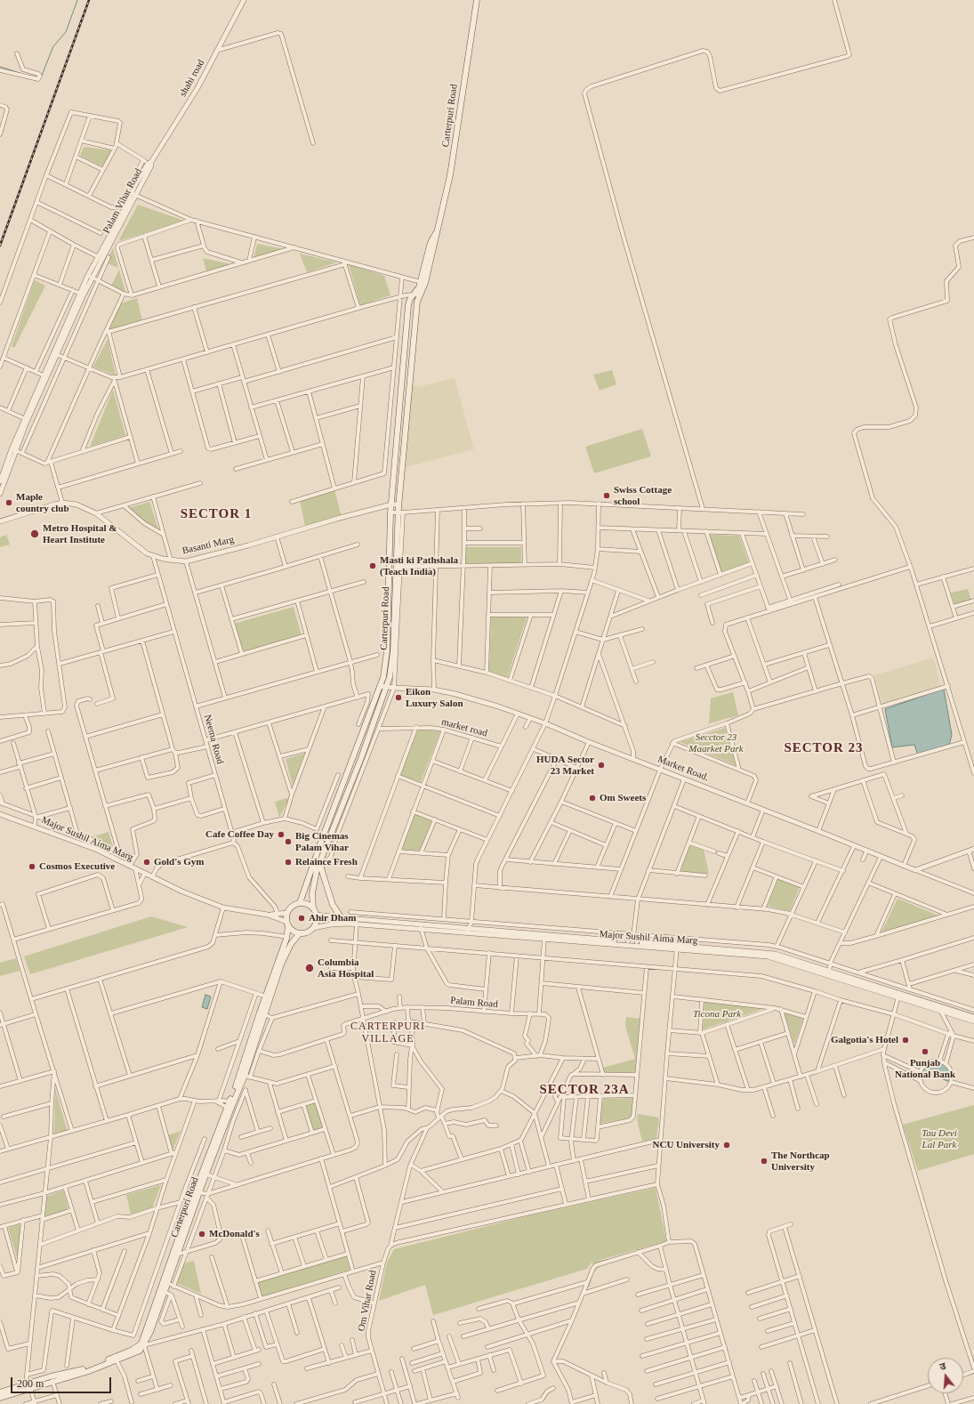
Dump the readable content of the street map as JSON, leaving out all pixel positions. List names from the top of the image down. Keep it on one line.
{"streets":{"main road":["Carterpuri Road"],"street":["shahi road","Palam Vihar Road","Basanti Marg","market road","Neema Road","Market Road.","Major Sushil Aima Marg","Palam Road","Om Vihar Road"]},"crossings":[["shahi road","Palam Vihar Road"],["Carterpuri Road","Basanti Marg"],["Carterpuri Road","Market Road."],["Carterpuri Road","Major Sushil Aima Marg"],["Basanti Marg","Neema Road"],["Neema Road","Major Sushil Aima Marg"]],"districts":["SECTOR 1","SECTOR 23","CARTERPURI VILLAGE","SECTOR 23A"],"parks":["Secctor 23 Maarket Park","Ticona Park","Tau Devi Lal Park"],"places":["Swiss Cottage school","Maple country club","Metro Hospital & Heart Institute","Masti ki Pathshala (Teach India)","Eikon Luxury Salon","HUDA Sector 23 Market","Om Sweets","Cafe Coffee Day","Big Cinemas Palam Vihar","Gold's Gym","Relaince Fresh","Cosmos Executive","Ahir Dham","Columbia Asia Hospital","Galgotia's Hotel","Punjab National Bank","NCU University","The Northcap University","McDonald's"],"scale_bar":"200 m","north":"top"}
